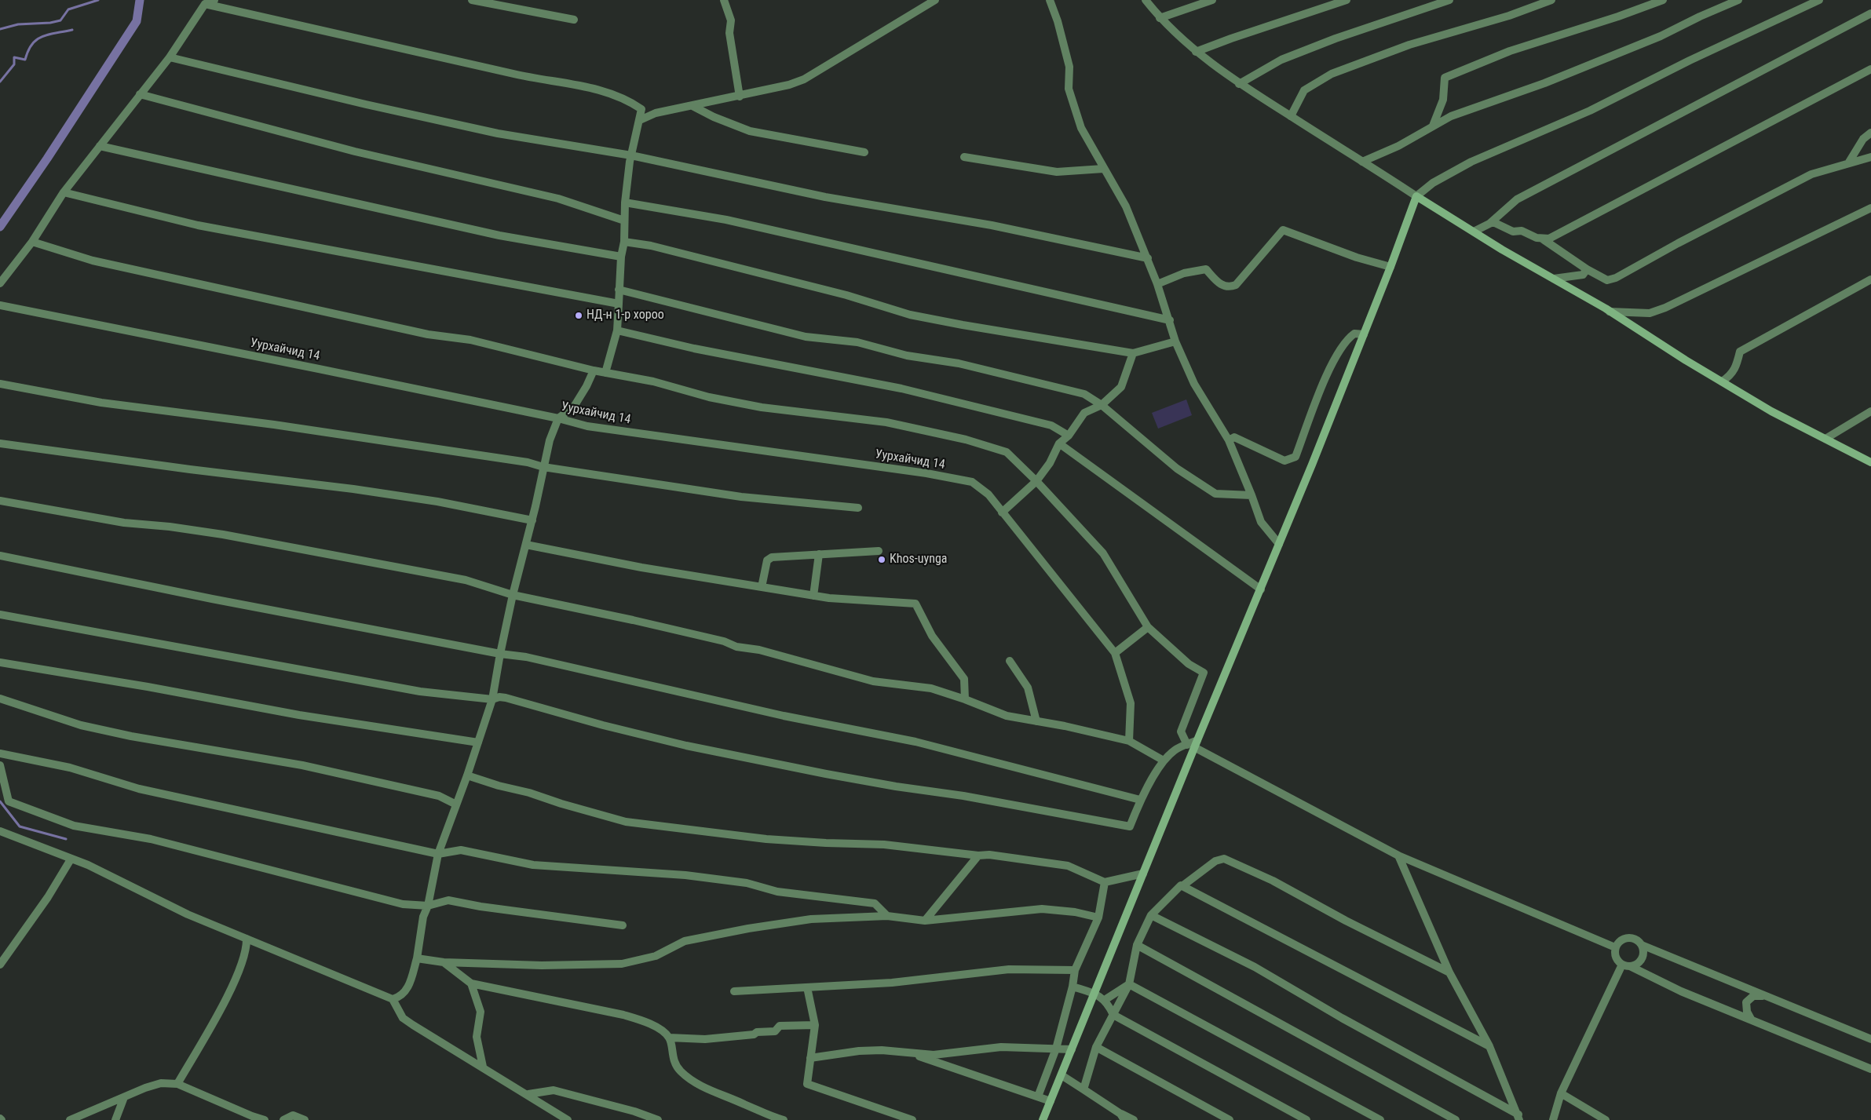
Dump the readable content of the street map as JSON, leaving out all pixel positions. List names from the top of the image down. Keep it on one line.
{"streets":{"street":["Уурхайчид 14"]},"places":["НД-н 1-р хороо","Khos-uynga"]}
